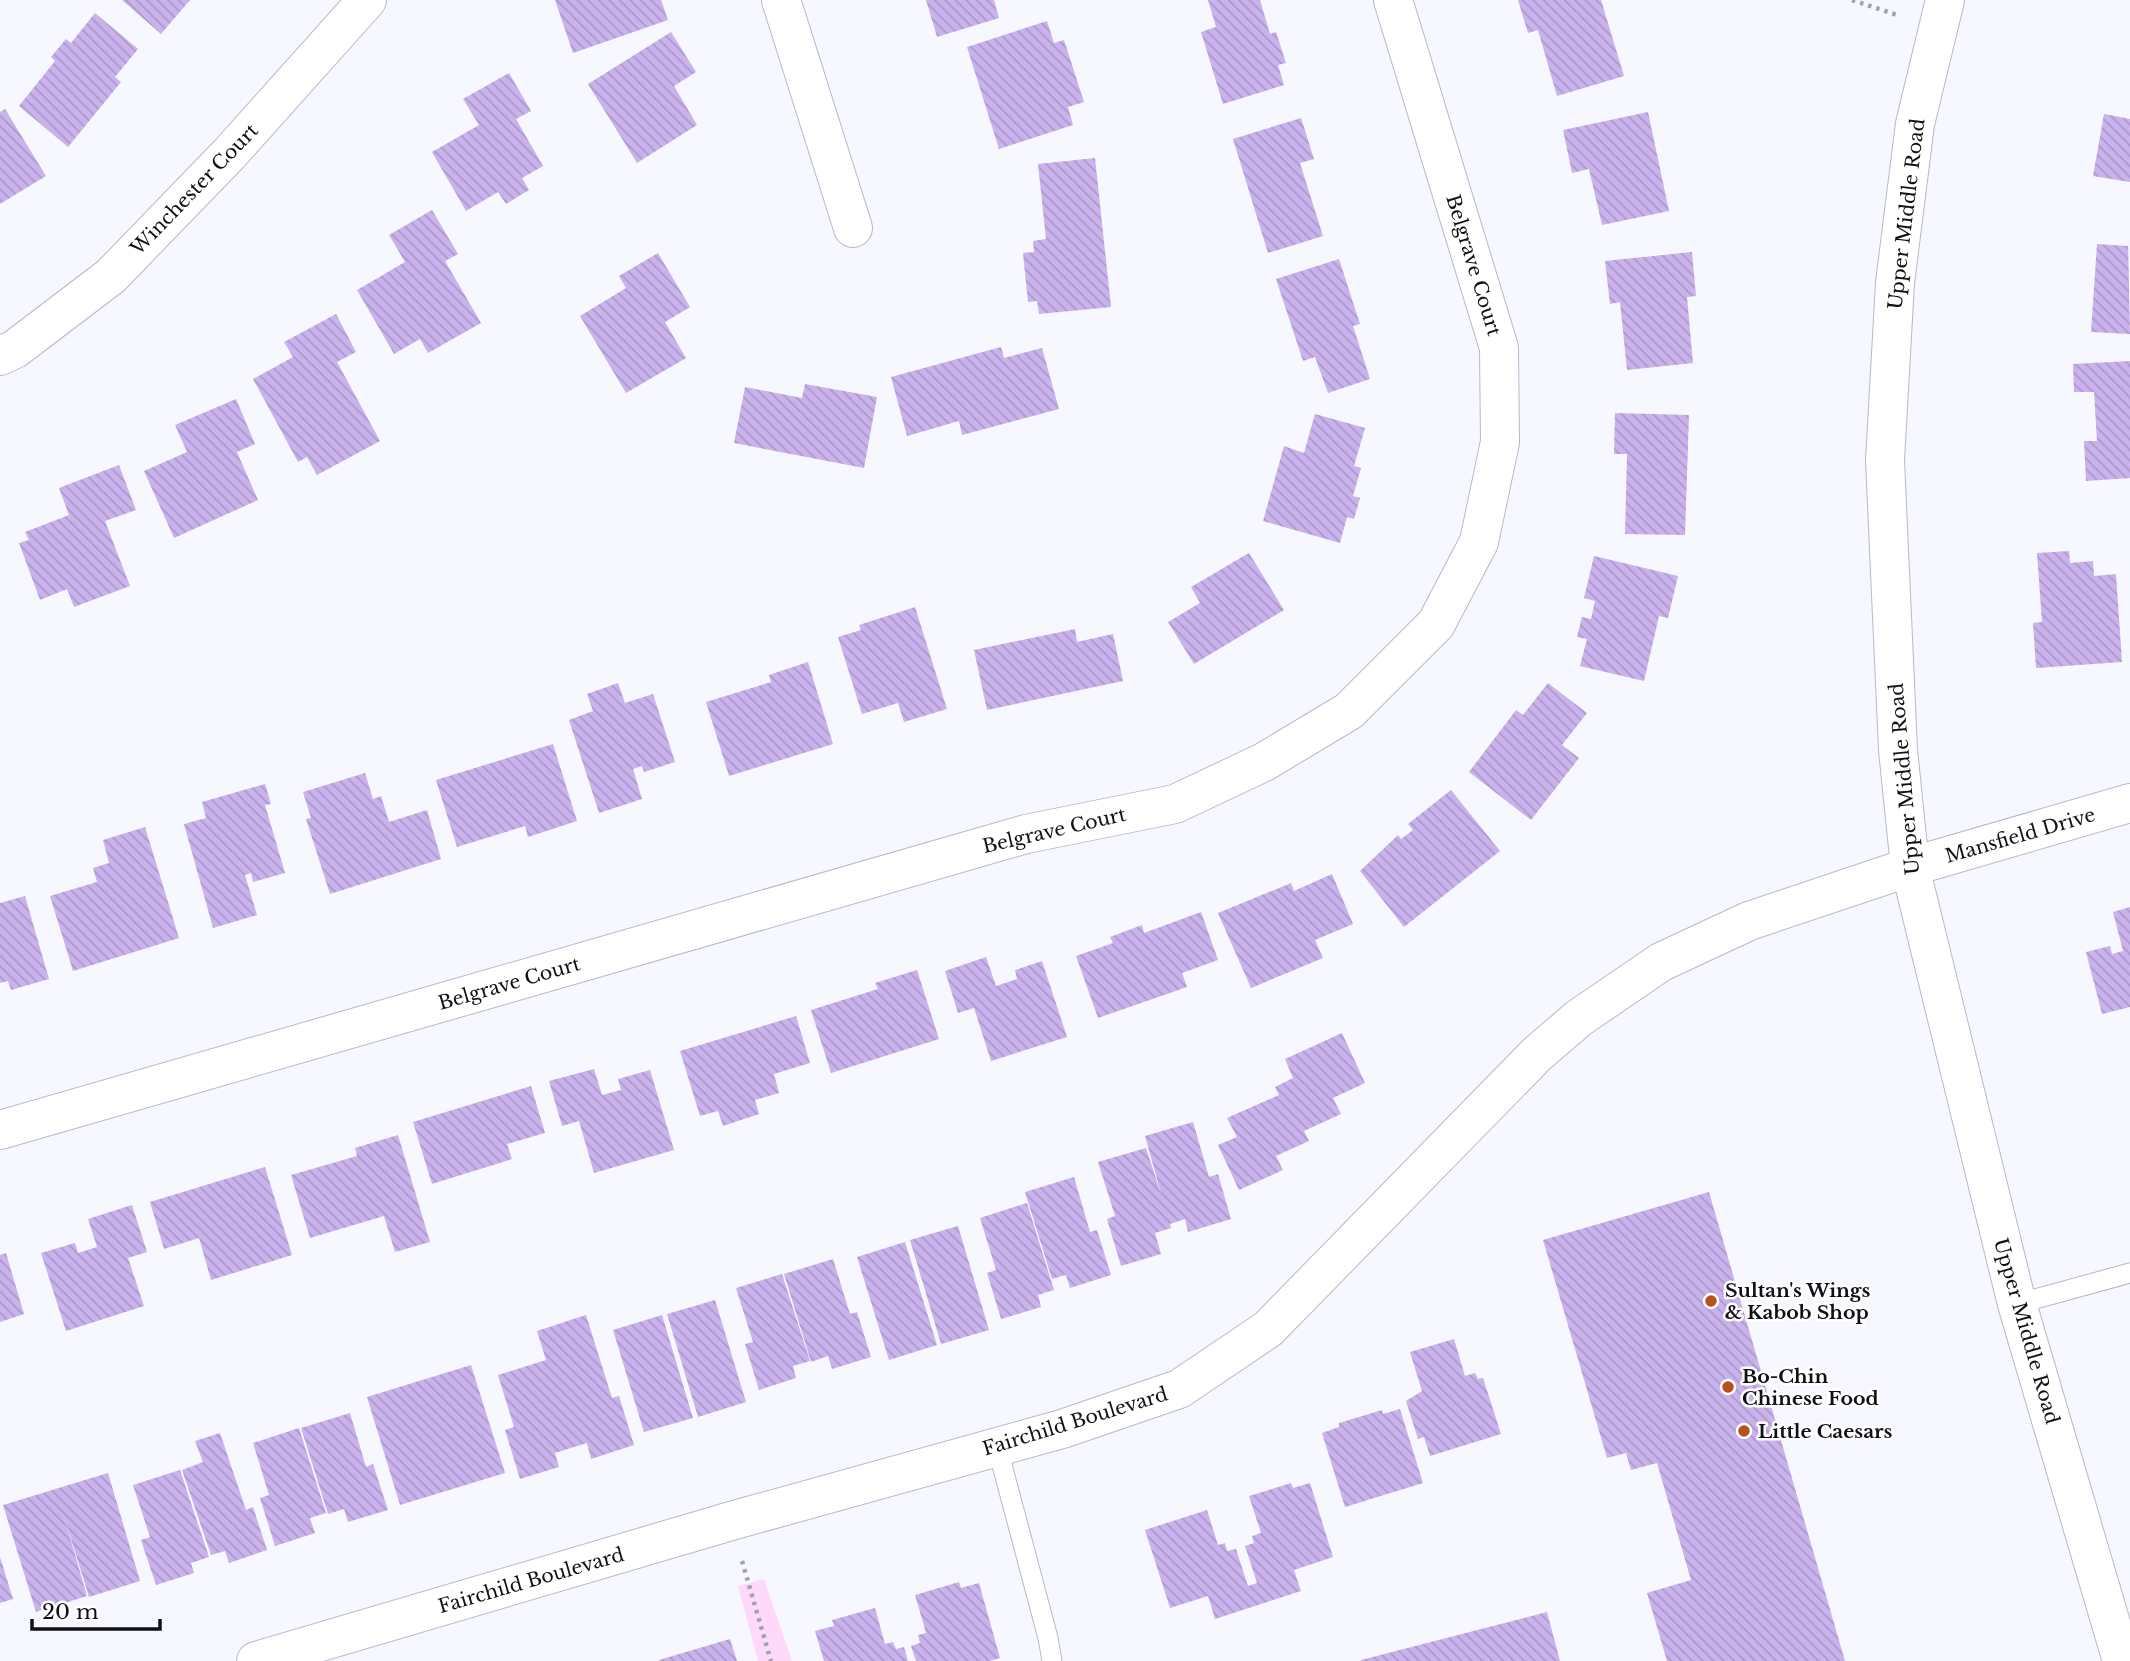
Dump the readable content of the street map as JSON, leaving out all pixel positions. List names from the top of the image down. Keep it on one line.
{"streets":{"street":["Winchester Court","Upper Middle Road","Belgrave Court","Mansfield Drive","Fairchild Boulevard"]},"crossings":[["Upper Middle Road","Mansfield Drive"],["Upper Middle Road","Fairchild Boulevard"],["Mansfield Drive","Fairchild Boulevard"]],"places":["Sultan's Wings & Kabob Shop","Bo-Chin Chinese Food","Little Caesars"],"scale_bar":"20 m"}
